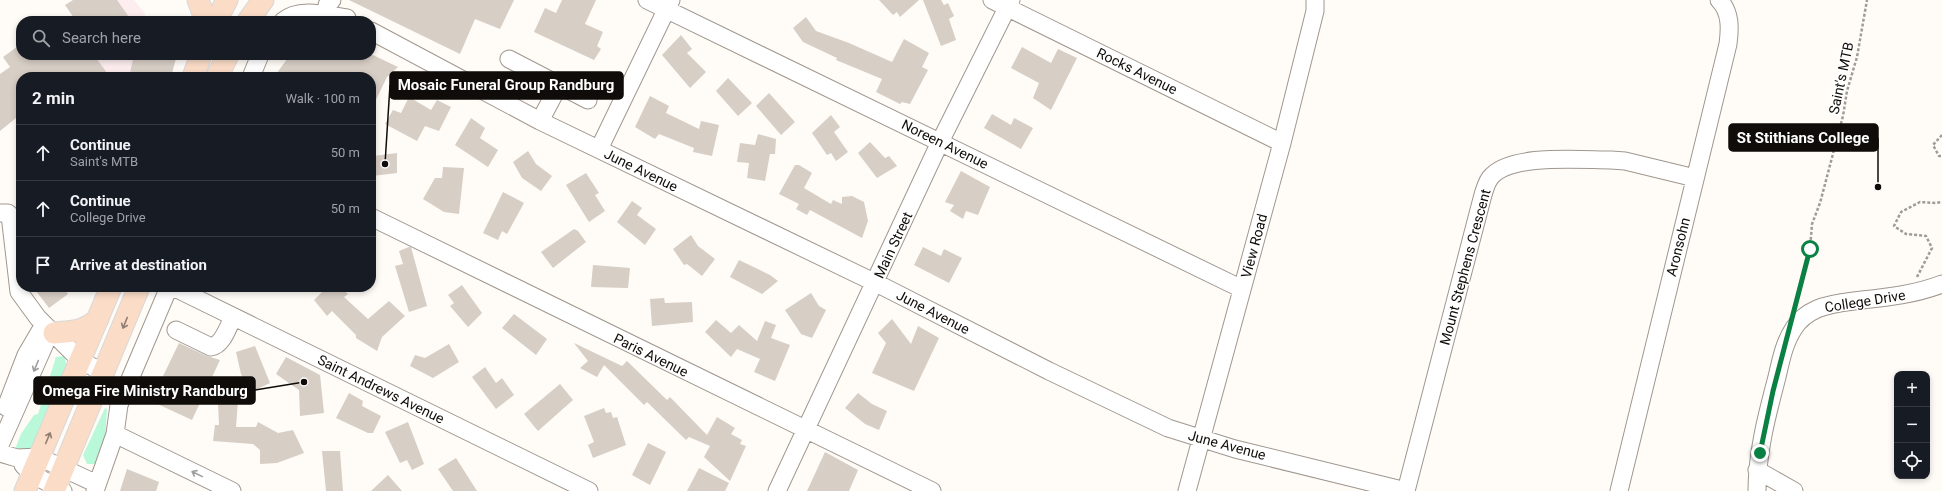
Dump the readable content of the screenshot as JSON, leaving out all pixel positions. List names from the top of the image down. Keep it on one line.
{"streets":{"street":["Rocks Avenue","Noreen Avenue","June Avenue","Main Street","View Road","Aronsohn","Mount Stephens Crescent","College Drive","Paris Avenue","Saint Andrews Avenue"],"path":["Saint's MTB"]},"crossings":[["Rocks Avenue","Main Street"],["Rocks Avenue","View Road"],["Noreen Avenue","Main Street"],["Noreen Avenue","View Road"],["June Avenue","Main Street"],["June Avenue","View Road"],["June Avenue","Mount Stephens Crescent"],["Main Street","Paris Avenue"],["Aronsohn","Mount Stephens Crescent"]],"places":["Mosaic Funeral Group Randburg","St Stithians College","Omega Fire Ministry Randburg"],"page":{"search":"Search here","heading":["2 min","Walk · 100 m"],"list":[["Continue","Saint's MTB","50 m"],["Continue","College Drive","50 m"],"Arrive at destination"],"map_buttons":["+","−"]}}
